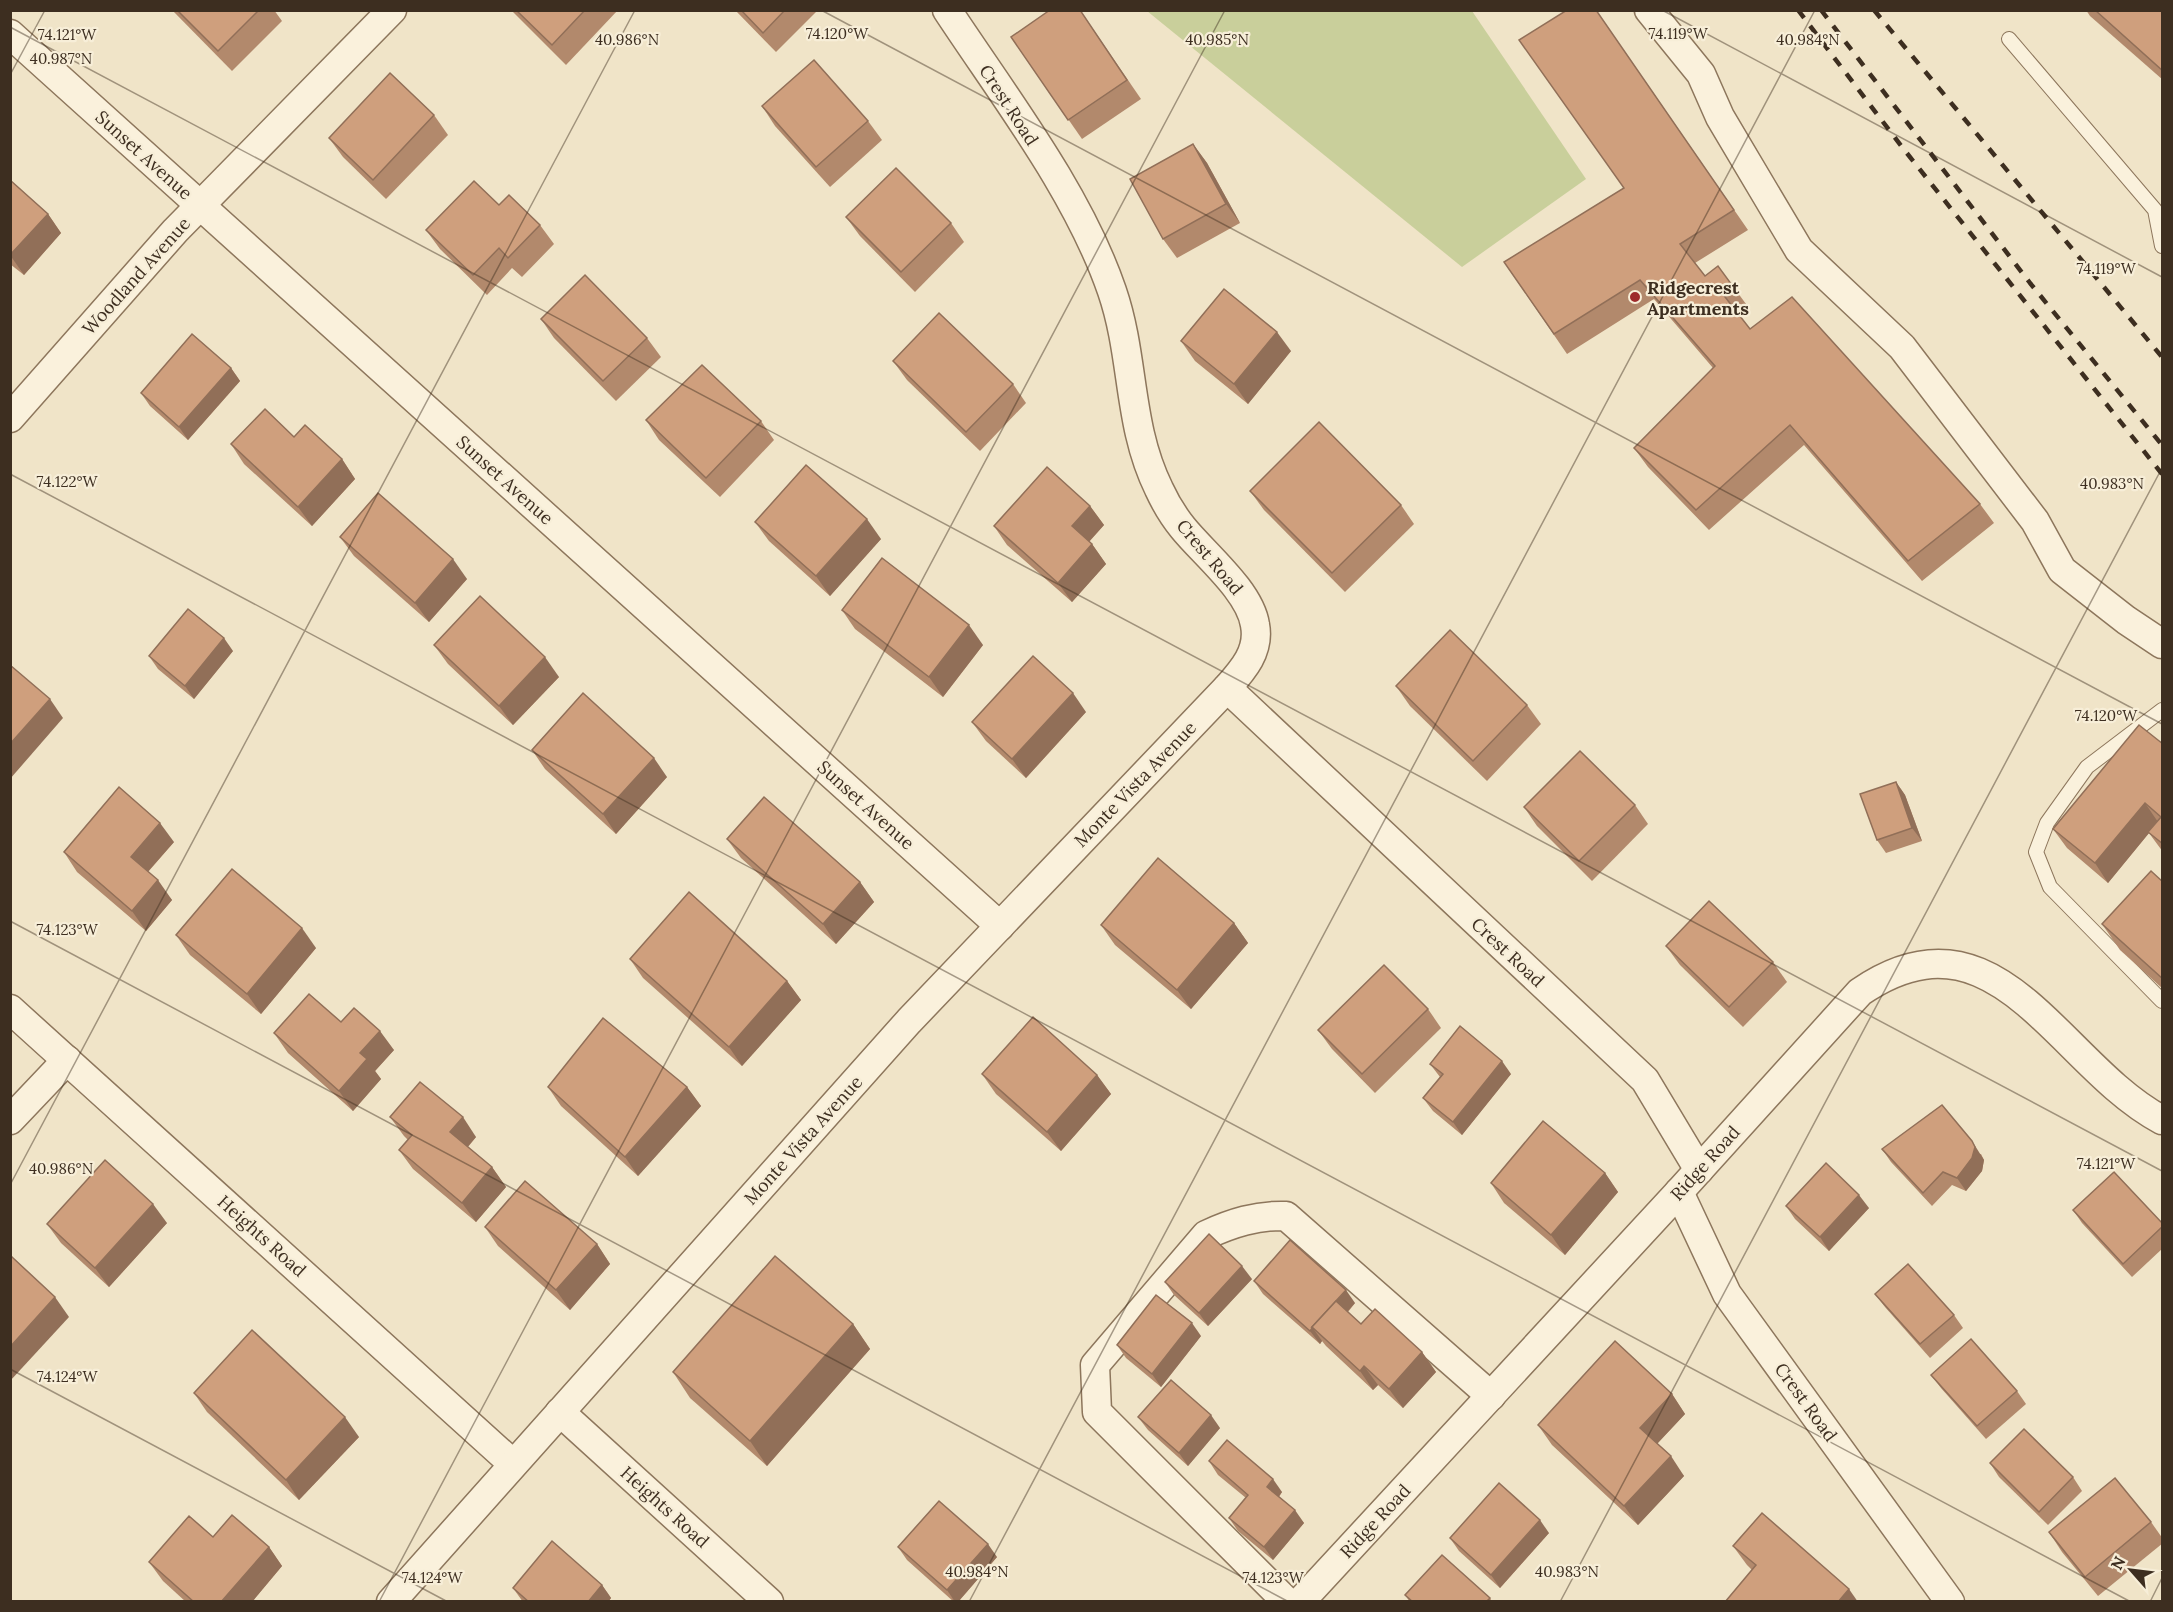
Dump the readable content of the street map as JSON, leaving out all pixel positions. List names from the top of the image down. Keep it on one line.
{"streets":{"street":["Crest Road","Sunset Avenue","Woodland Avenue","Monte Vista Avenue","Ridge Road","Heights Road"]},"crossings":[["Crest Road","Monte Vista Avenue"],["Crest Road","Ridge Road"],["Sunset Avenue","Woodland Avenue"],["Sunset Avenue","Monte Vista Avenue"],["Monte Vista Avenue","Heights Road"]],"places":["Ridgecrest Apartments"],"north":"top left","coordinates":["74.120°W","74.119°W","74.121°W","40.986°N","40.985°N","40.984°N","40.987°N","74.122°W","40.983°N","74.123°W","74.124°W"]}
